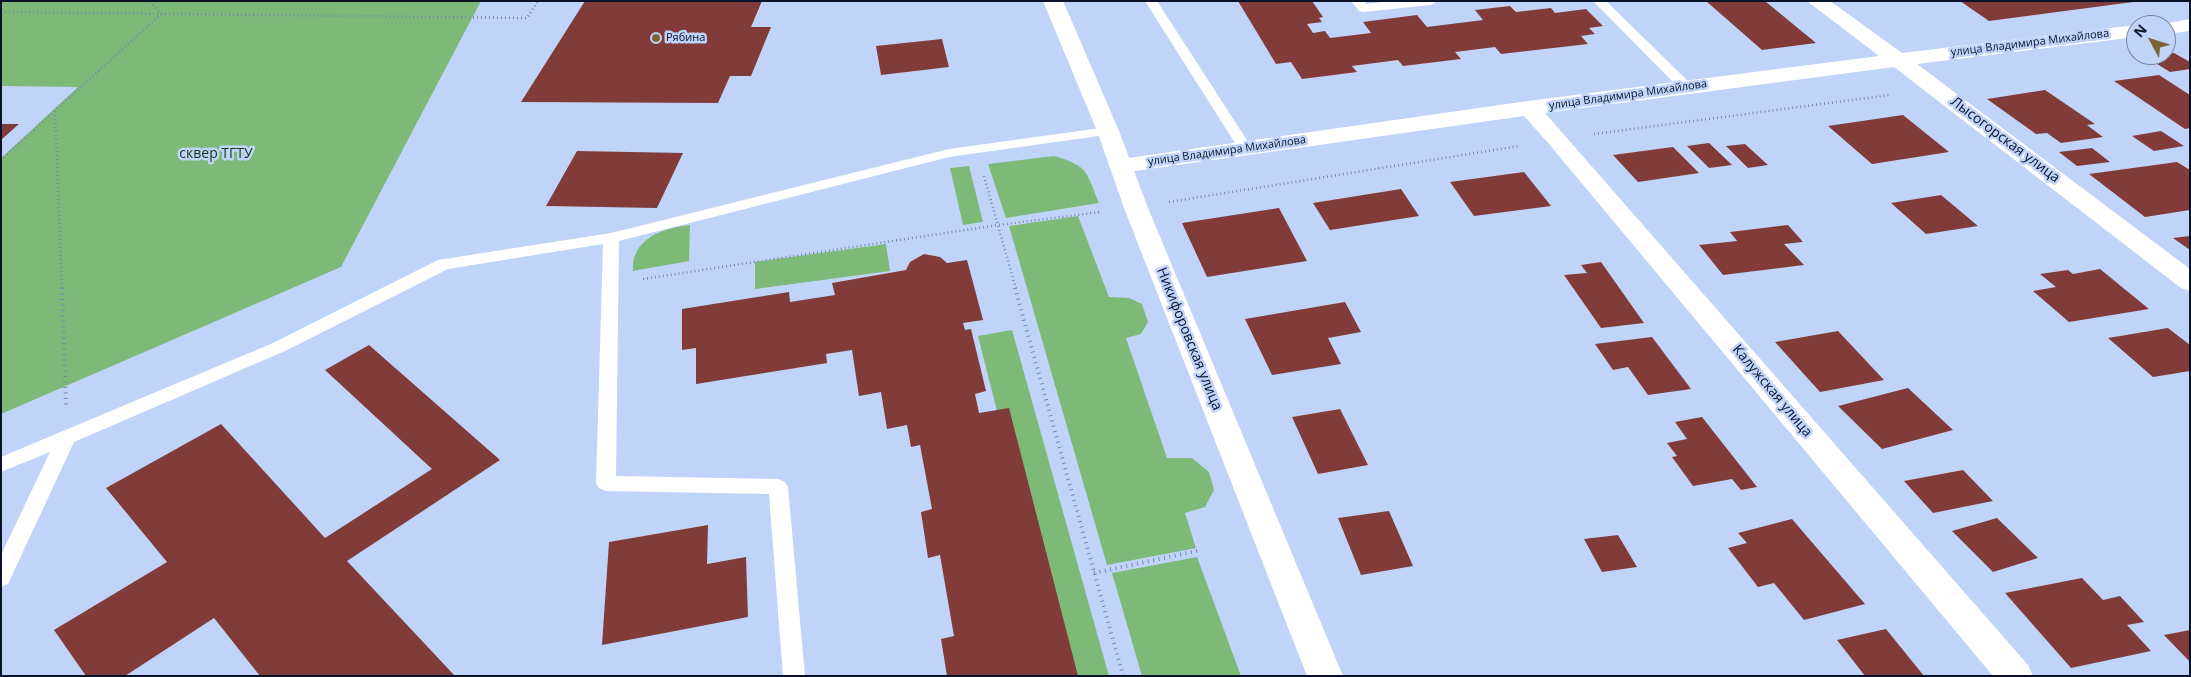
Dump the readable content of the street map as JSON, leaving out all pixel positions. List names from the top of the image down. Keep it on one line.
{"streets":{"street":["улица Владимира Михайлова","Лысогорская улица","Никифоровская улица","Калужская улица"]},"crossings":[["улица Владимира Михайлова","Лысогорская улица"],["улица Владимира Михайлова","Никифоровская улица"],["улица Владимира Михайлова","Калужская улица"]],"parks":["сквер ТГТУ"],"places":["Рябина"],"north":"top left"}
